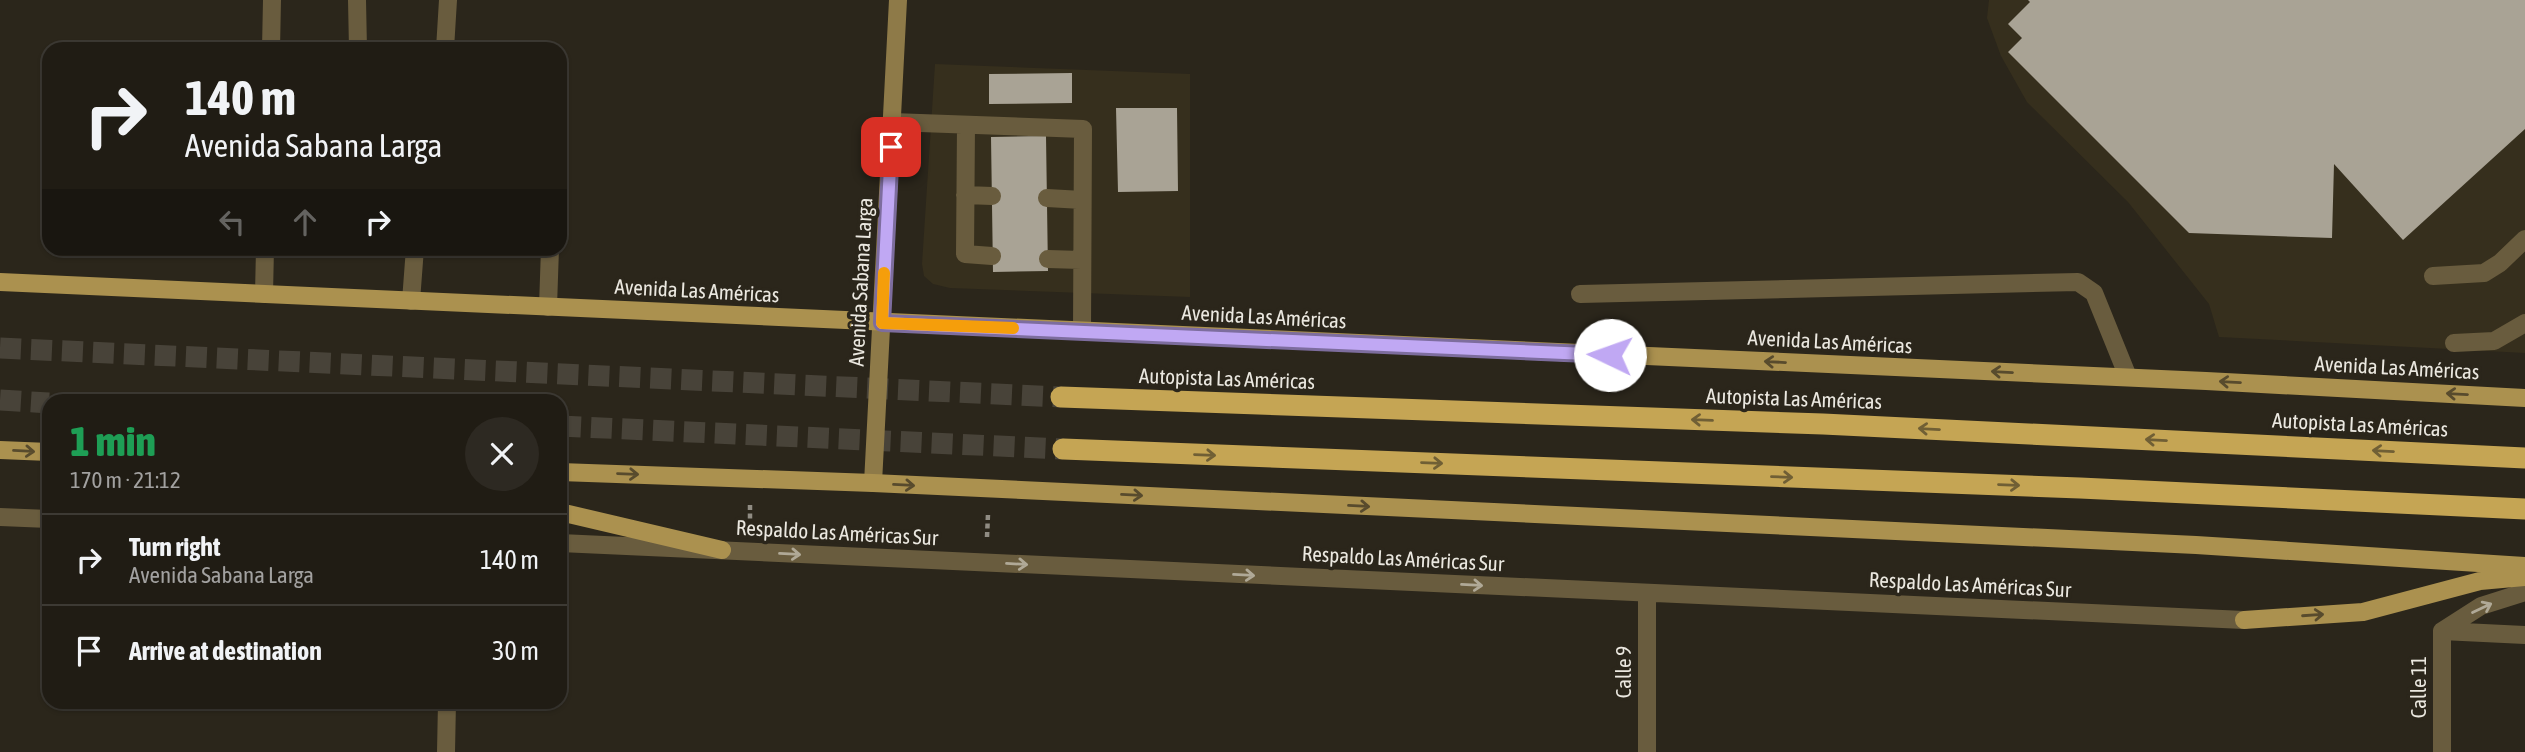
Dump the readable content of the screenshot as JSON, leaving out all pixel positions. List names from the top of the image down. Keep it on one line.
{"streets":{"highway":["Autopista Las Américas"],"main road":["Avenida Sabana Larga","Avenida Las Américas"],"street":["Respaldo Las Américas Sur","Calle 9","Calle 11"]},"crossings":[["Avenida Sabana Larga","Avenida Las Américas"],["Respaldo Las Américas Sur","Calle 9"]],"one_way":["Avenida Las Américas","Respaldo Las Américas Sur","Calle 11"],"page":{"turn":["140 m","Avenida Sabana Larga"],"heading":["1 min","170 m · 21:12"],"list":[{"name":"Turn right","note":"Avenida Sabana Larga","value":"140 m"},{"name":"Arrive at destination","value":"30 m"}]}}
